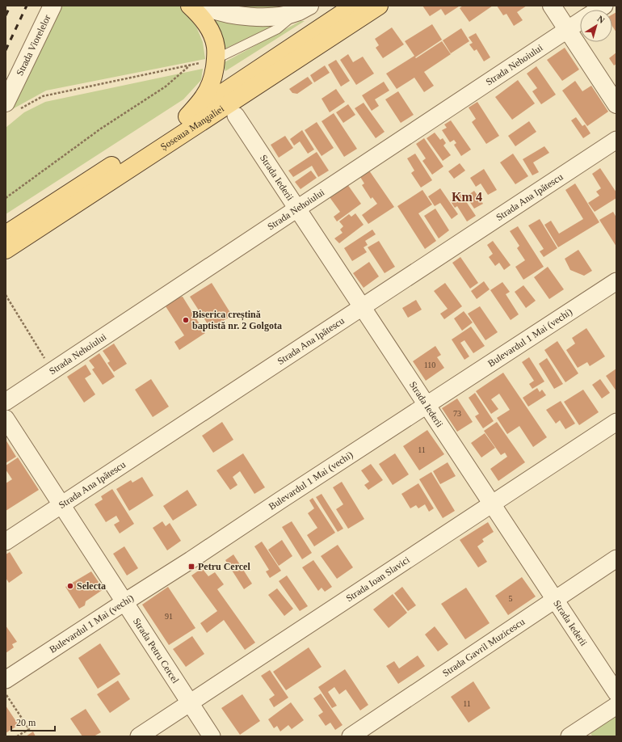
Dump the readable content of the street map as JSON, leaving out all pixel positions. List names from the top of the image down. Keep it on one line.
{"streets":{"main road":["Șoseaua Mangaliei"],"street":["Strada Viorelelor","Strada Nehoiului","Strada Iederii","Strada Ana Ipătescu","Bulevardul 1 Mai (vechi)","Strada Ioan Slavici","Strada Gavril Muzicescu","Strada Petru Cercel"]},"crossings":[["Strada Nehoiului","Strada Iederii"],["Strada Iederii","Strada Ana Ipătescu"],["Strada Iederii","Bulevardul 1 Mai (vechi)"],["Strada Iederii","Strada Ioan Slavici"],["Strada Iederii","Strada Gavril Muzicescu"],["Strada Ana Ipătescu","Strada Petru Cercel"],["Bulevardul 1 Mai (vechi)","Strada Petru Cercel"],["Strada Ioan Slavici","Strada Petru Cercel"]],"districts":["Km 4"],"places":{"other":["Biserica creștină baptistă nr. 2 Golgota","Selecta"],"transit":["Petru Cercel"]},"house_numbers":["110","73","11","5","91","11"],"scale_bar":"20 m","north":"top right"}
